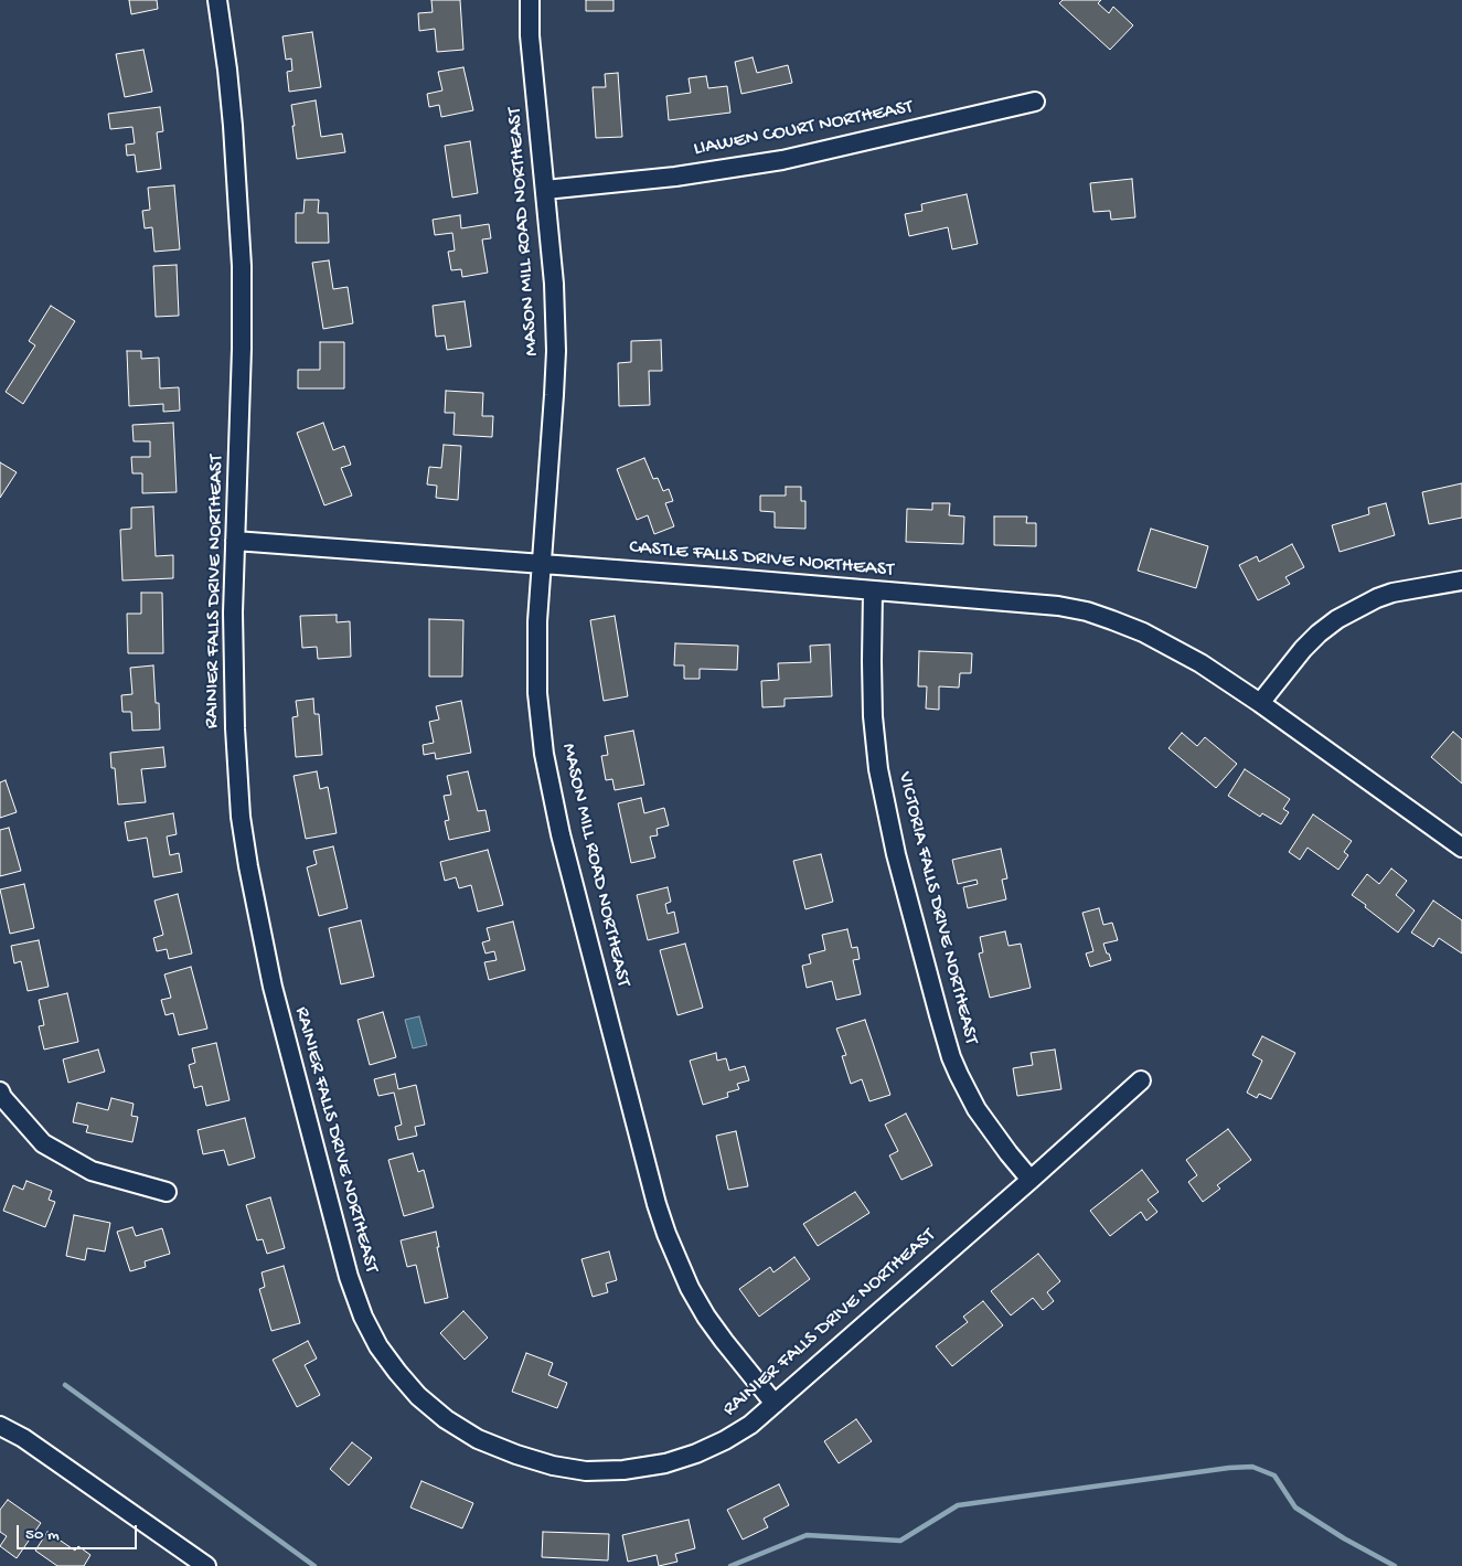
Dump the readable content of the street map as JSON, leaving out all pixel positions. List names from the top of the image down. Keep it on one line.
{"streets":{"street":["LIAWEN COURT NORTHEAST","MASON MILL ROAD NORTHEAST","CASTLE FALLS DRIVE NORTHEAST","RAINIER FALLS DRIVE NORTHEAST","VICTORIA FALLS DRIVE NORTHEAST"]},"crossings":[["LIAWEN COURT NORTHEAST","MASON MILL ROAD NORTHEAST"],["MASON MILL ROAD NORTHEAST","CASTLE FALLS DRIVE NORTHEAST"],["MASON MILL ROAD NORTHEAST","RAINIER FALLS DRIVE NORTHEAST"],["CASTLE FALLS DRIVE NORTHEAST","RAINIER FALLS DRIVE NORTHEAST"],["CASTLE FALLS DRIVE NORTHEAST","VICTORIA FALLS DRIVE NORTHEAST"],["RAINIER FALLS DRIVE NORTHEAST","VICTORIA FALLS DRIVE NORTHEAST"]],"scale_bar":"50 m"}
